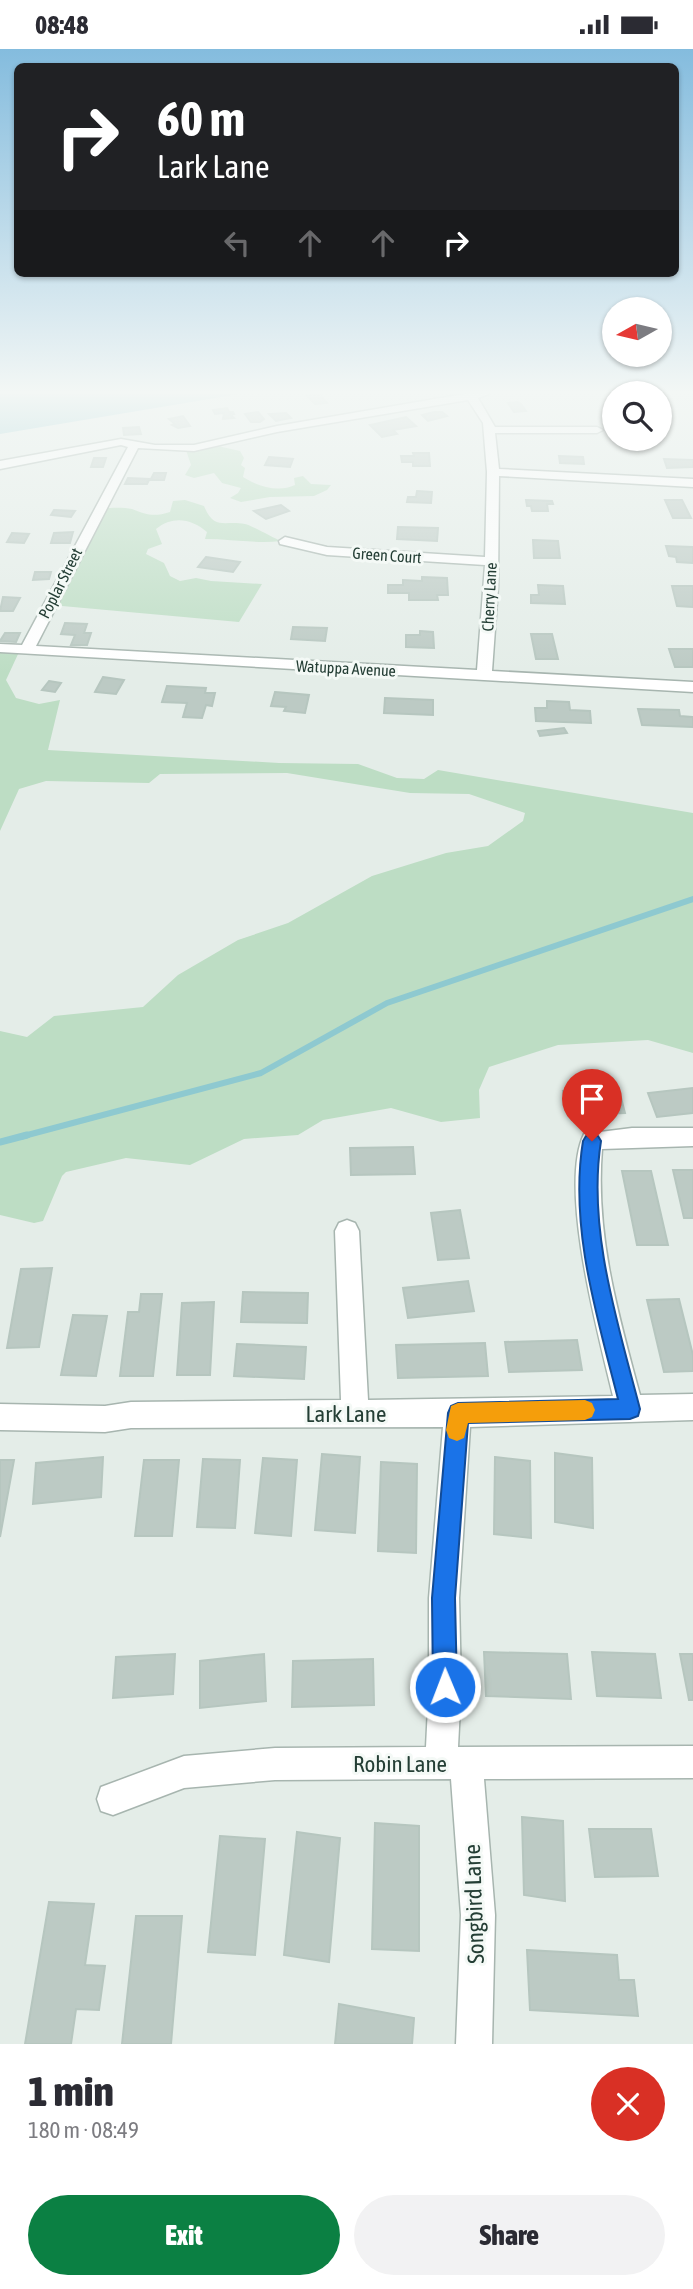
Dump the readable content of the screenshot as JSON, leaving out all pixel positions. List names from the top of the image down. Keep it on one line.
{"streets":{"street":["Green Court","Poplar Street","Cherry Lane","Watuppa Avenue","Lark Lane","Robin Lane","Songbird Lane"]},"crossings":[["Green Court","Cherry Lane"],["Poplar Street","Watuppa Avenue"],["Cherry Lane","Watuppa Avenue"],["Lark Lane","Songbird Lane"],["Robin Lane","Songbird Lane"]],"north":"left","page":{"status":"08:48","turn":["60 m","Lark Lane"],"heading":["1 min","180 m · 08:49"],"buttons":["Exit","Share"]}}
